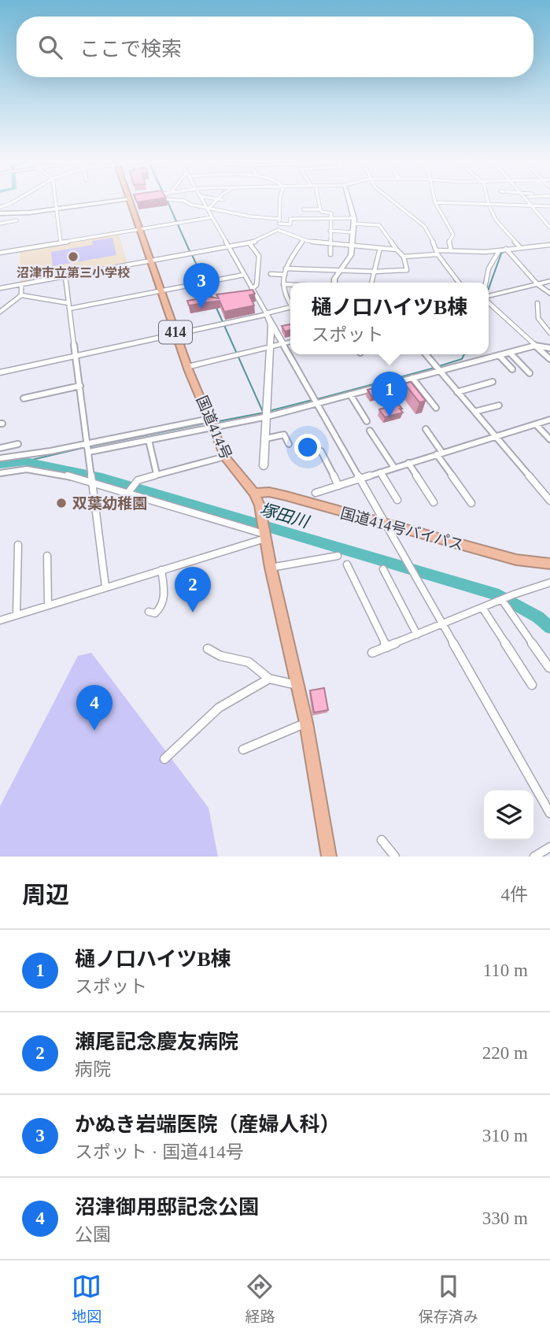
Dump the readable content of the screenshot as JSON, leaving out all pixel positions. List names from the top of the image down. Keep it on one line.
{"streets":{"highway":["414","国道414号","国道414号バイパス"]},"crossings":[["国道414号","国道414号バイパス"]],"water":["塚田川"],"places":["沼津市立第三小学校","双葉幼稚園"],"page":{"search":"ここで検索","pins":["3","1","2","4"],"popup":["樋ノ口ハイツB棟","スポット"],"heading":["周辺","4件"],"list":[{"mark":"1","name":"樋ノ口ハイツB棟","note":"スポット","value":"110 m"},{"mark":"2","name":"瀬尾記念慶友病院","note":"病院","value":"220 m"},{"mark":"3","name":"かぬき岩端医院（産婦人科）","note":"スポット · 国道414号","value":"310 m"},{"mark":"4","name":"沼津御用邸記念公園","note":"公園","value":"330 m"}],"nav":["地図","経路","保存済み"]}}
